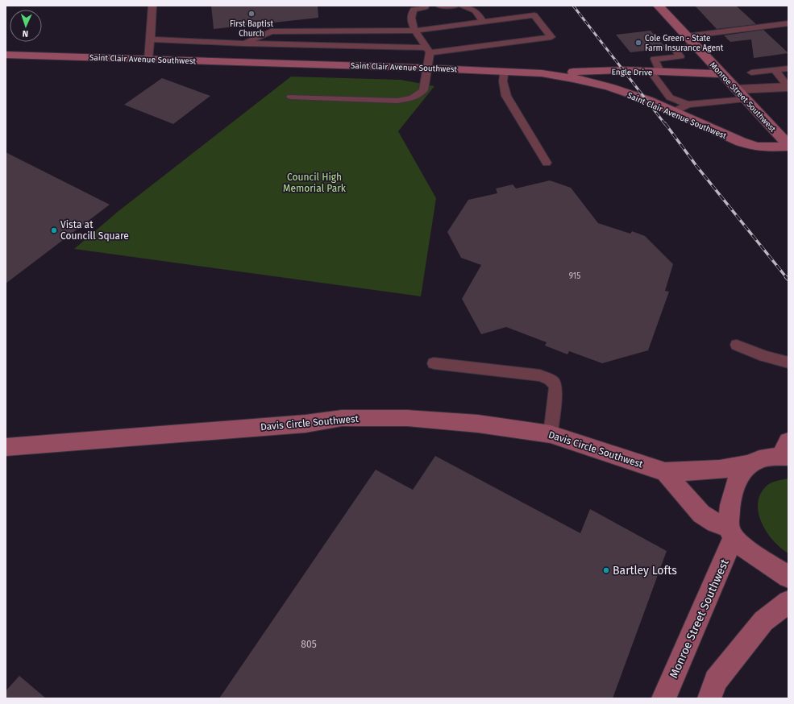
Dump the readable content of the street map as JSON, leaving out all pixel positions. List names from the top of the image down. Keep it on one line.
{"streets":{"street":["Saint Clair Avenue Southwest","Engle Drive","Monroe Street Southwest","Davis Circle Southwest"]},"crossings":[["Saint Clair Avenue Southwest","Engle Drive"],["Saint Clair Avenue Southwest","Monroe Street Southwest"],["Engle Drive","Monroe Street Southwest"]],"parks":["Council High Memorial Park"],"places":["First Baptist Church","Cole Green - State Farm Insurance Agent","Vista at Councill Square","Bartley Lofts"],"house_numbers":["915","805"],"north":"bottom"}
